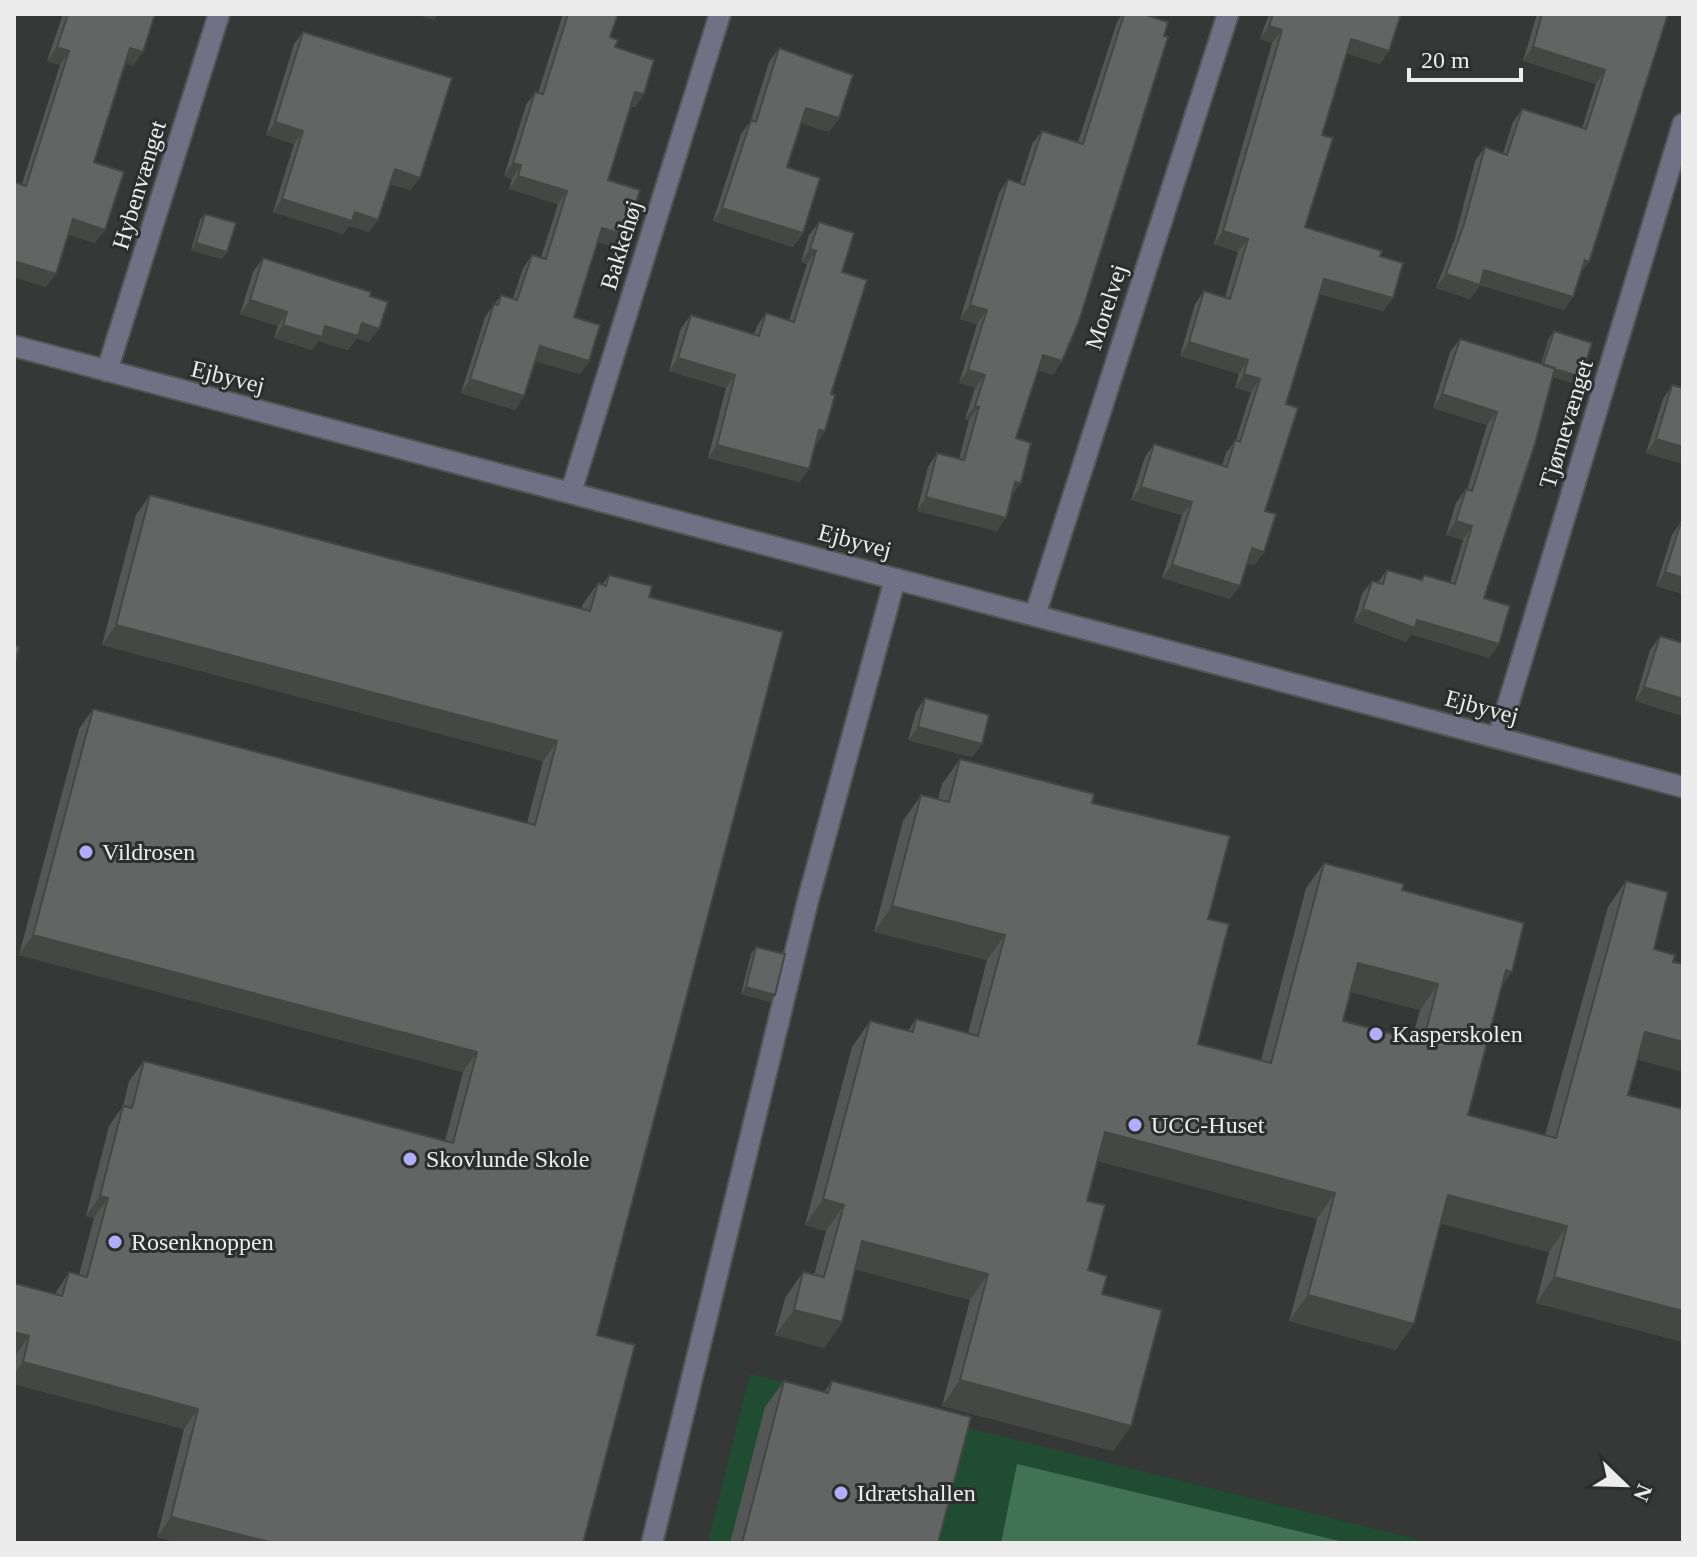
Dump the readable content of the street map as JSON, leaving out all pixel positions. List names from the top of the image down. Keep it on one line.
{"streets":{"street":["Hybenvænget","Bakkehøj","Morelvej","Ejbyvej","Tjørnevænget"]},"crossings":[["Hybenvænget","Ejbyvej"],["Bakkehøj","Ejbyvej"],["Morelvej","Ejbyvej"],["Ejbyvej","Tjørnevænget"]],"places":["Vildrosen","Kasperskolen","UCC-Huset","Skovlunde Skole","Rosenknoppen","Idrætshallen"],"scale_bar":"20 m","north":"bottom right"}
